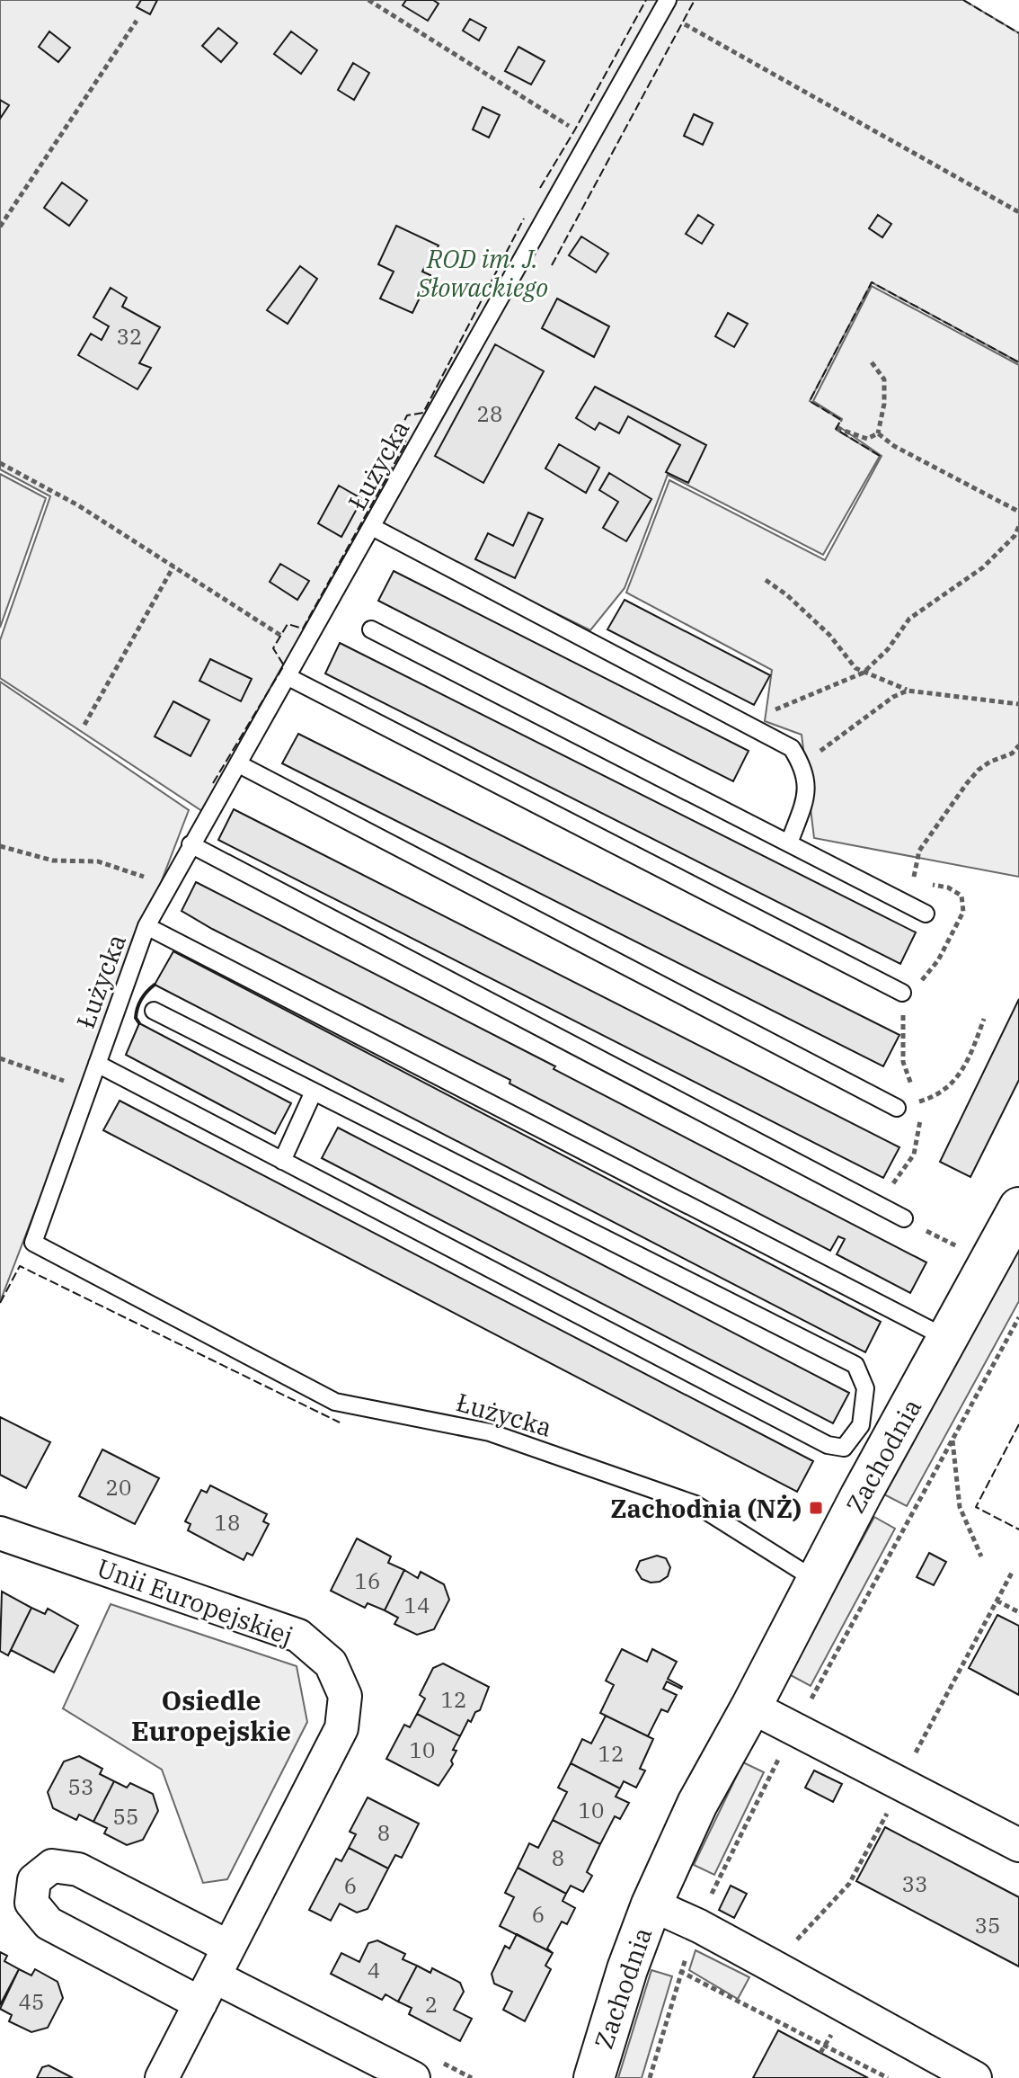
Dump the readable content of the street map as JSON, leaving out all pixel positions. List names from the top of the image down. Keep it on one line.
{"streets":{"street":["Zachodnia","Unii Europejskiej"],"lane":["Łużycka"]},"crossings":[["Łużycka","Zachodnia"]],"districts":["Osiedle Europejskie"],"parks":["ROD im. J. Słowackiego"],"places":{"transit":["Zachodnia (NŻ)"]},"house_numbers":["32","28","20","18","16","14","12","10","12","53","10","55","8","8","33","6","6","35","4","45","2"]}
